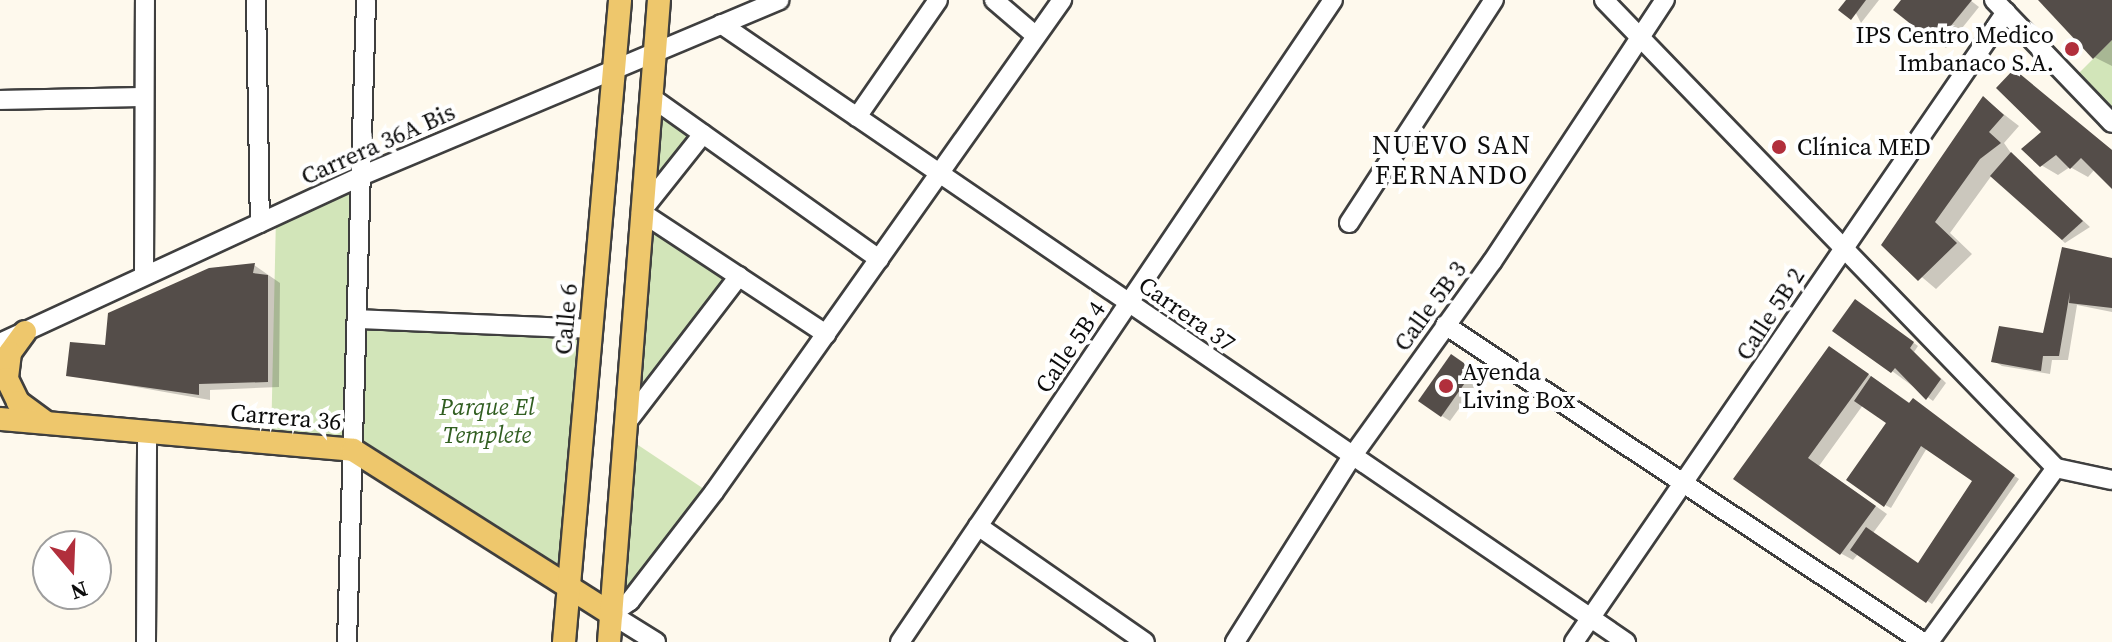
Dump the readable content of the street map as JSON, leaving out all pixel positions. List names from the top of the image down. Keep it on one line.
{"streets":{"main road":["Calle 6","Carrera 36"],"street":["Carrera 36A Bis","Calle 5B 3","Carrera 37","Calle 5B 2","Calle 5B 4"]},"crossings":[["Carrera 36A Bis","Carrera 37"],["Carrera 36A Bis","Calle 6"],["Calle 5B 3","Carrera 37"],["Carrera 37","Calle 5B 2"],["Carrera 37","Calle 5B 4"],["Calle 6","Carrera 36"]],"districts":["NUEVO SAN FERNANDO"],"parks":["Parque El Templete"],"places":["IPS Centro Medico Imbanaco S.A.","Clínica MED","Ayenda Living Box"],"north":"bottom"}
